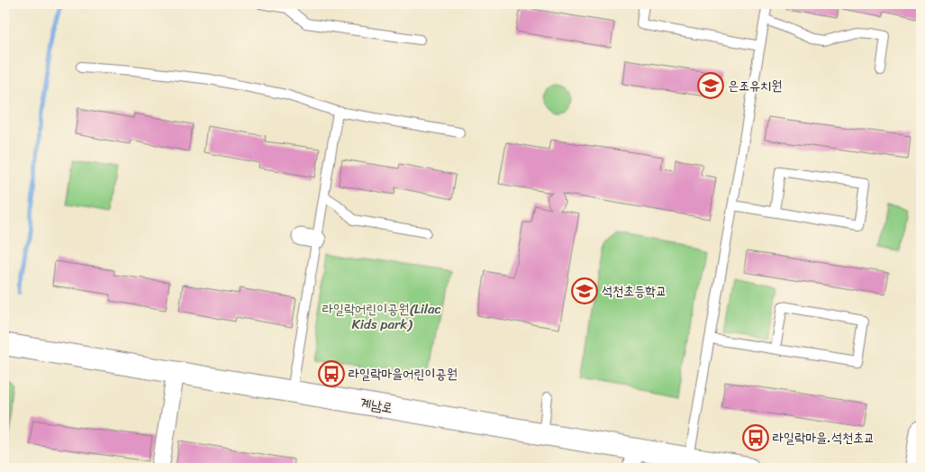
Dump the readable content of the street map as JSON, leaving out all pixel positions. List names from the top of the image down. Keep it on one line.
{"streets":{"street":["계남로"]},"parks":["라일락어린이공원(Lilac Kids park)"],"places":{"school or university":["은조유치원","석천초등학교"],"bus stop":["라일락마을어린이공원","라일락마을.석천초교"]}}
